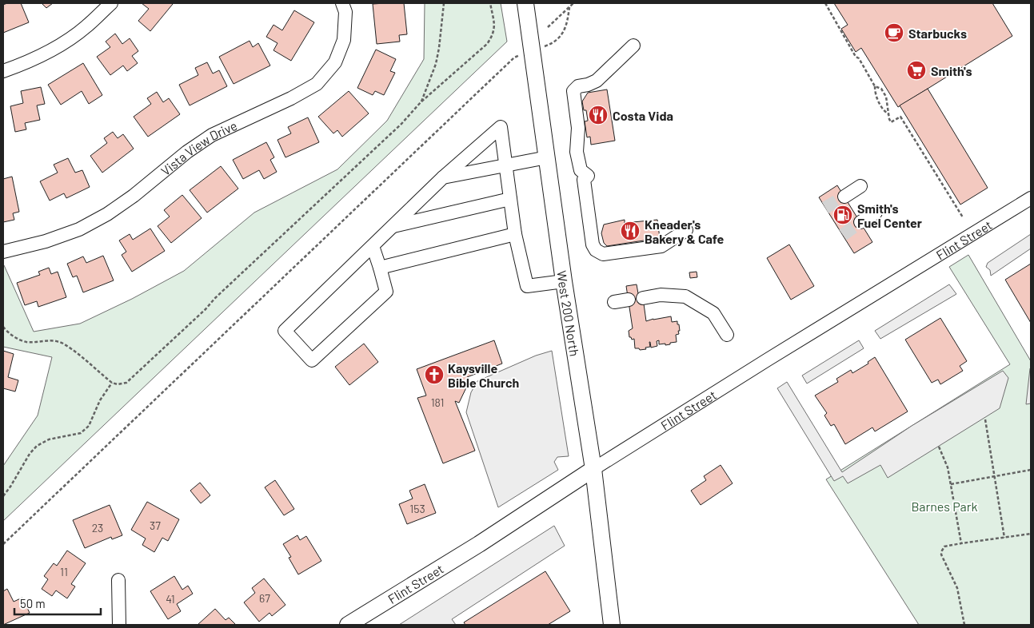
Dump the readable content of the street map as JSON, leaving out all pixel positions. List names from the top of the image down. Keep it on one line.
{"streets":{"main road":["Flint Street","West 200 North"],"street":["Vista View Drive"]},"crossings":[["Flint Street","West 200 North"]],"parks":["Barnes Park"],"places":{"cafe":["Starbucks"],"supermarket":["Smith's"],"restaurant":["Costa Vida","Kneader's Bakery & Cafe"],"fuel station":["Smith's Fuel Center"],"church":["Kaysville Bible Church"]},"house_numbers":["181","153","37","23","11","67","41"],"scale_bar":"50 m"}
